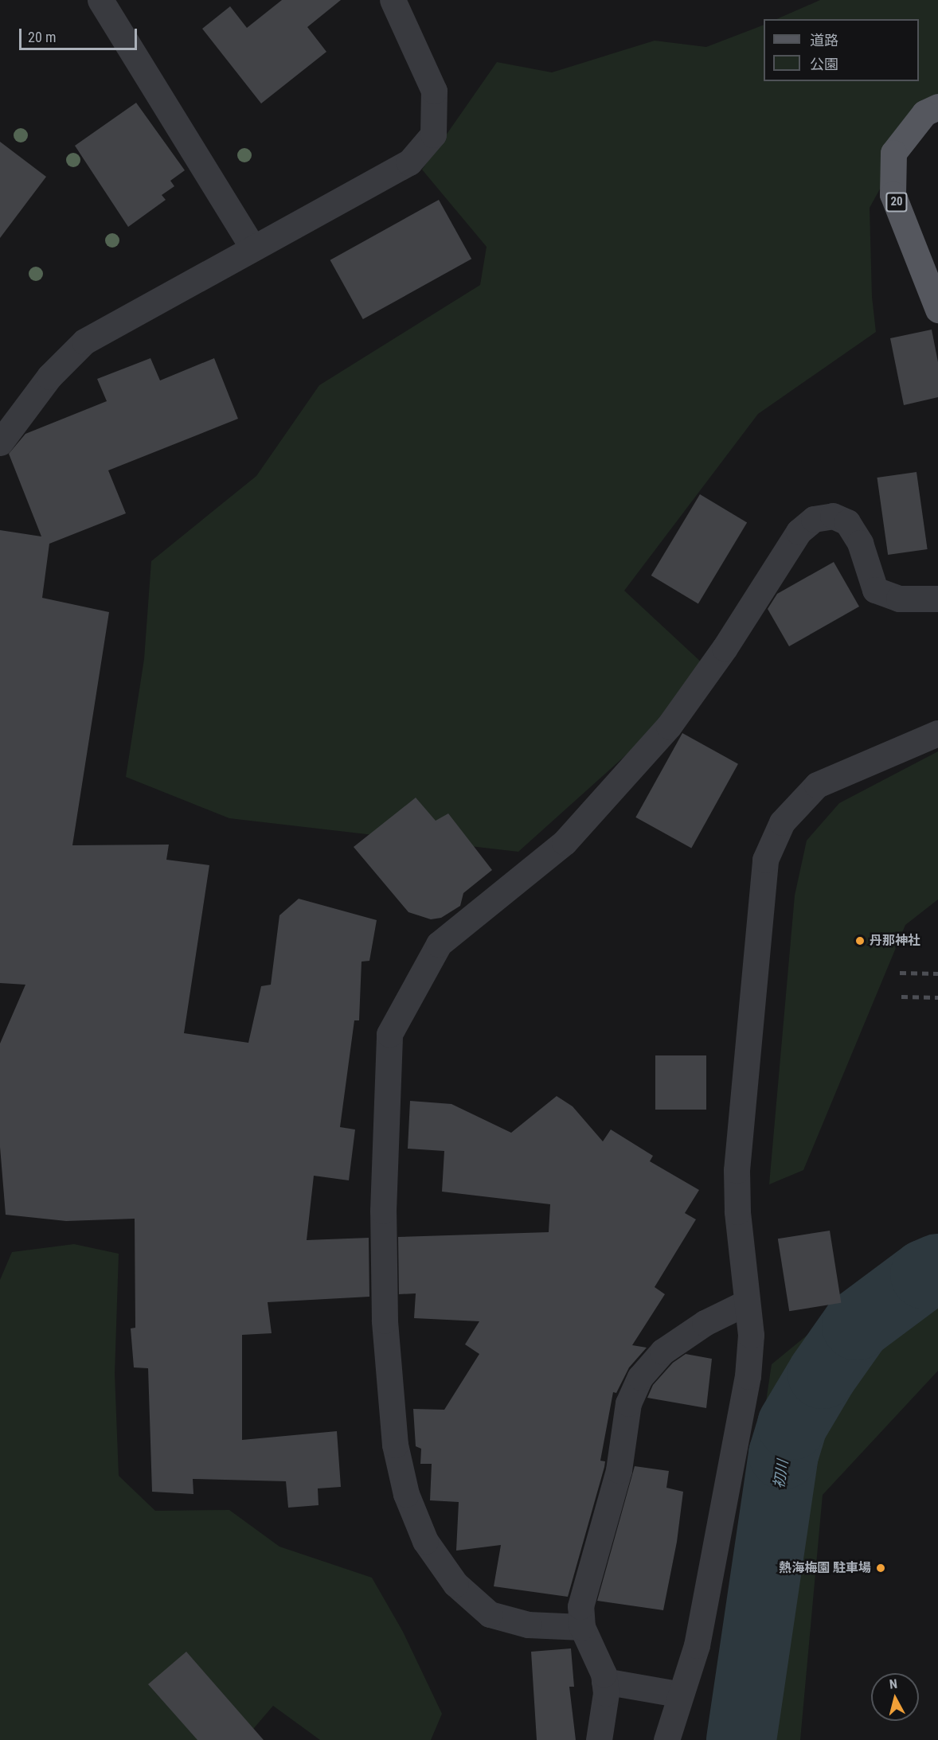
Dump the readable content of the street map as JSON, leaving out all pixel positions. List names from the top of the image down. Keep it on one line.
{"streets":{"main road":["20"]},"water":["初川"],"places":["丹那神社","熱海梅園 駐車場"],"legend":["道路","公園"],"scale_bar":"20 m","north":"top"}
